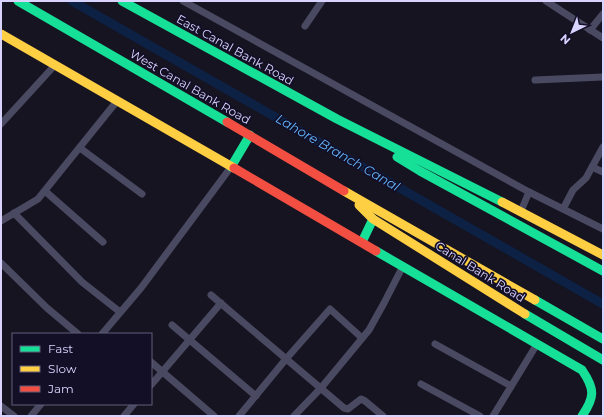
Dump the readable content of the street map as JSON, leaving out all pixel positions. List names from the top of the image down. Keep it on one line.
{"streets":{"main road":["East Canal Bank Road","West Canal Bank Road","Canal Bank Road"]},"crossings":[["West Canal Bank Road","Canal Bank Road"]],"water":["Lahore Branch Canal"],"legend":["Fast","Slow","Jam"],"north":"bottom left"}
